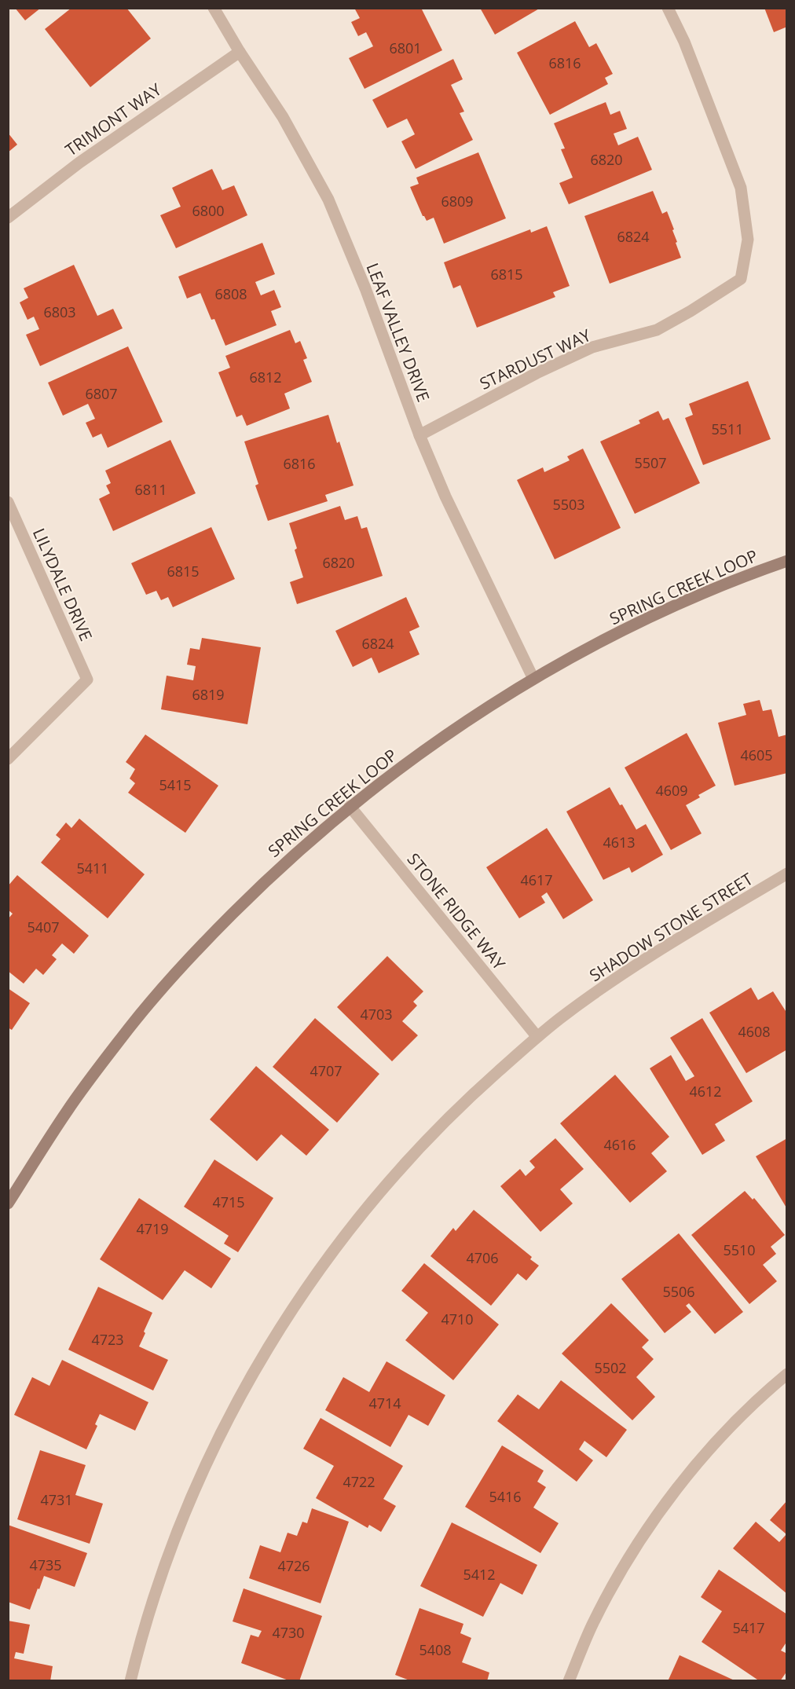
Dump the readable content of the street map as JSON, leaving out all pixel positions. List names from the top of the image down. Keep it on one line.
{"streets":{"street":["TRIMONT WAY","LEAF VALLEY DRIVE","STARDUST WAY","LILYDALE DRIVE","SPRING CREEK LOOP","STONE RIDGE WAY","SHADOW STONE STREET"]},"crossings":[["TRIMONT WAY","LEAF VALLEY DRIVE"],["LEAF VALLEY DRIVE","STARDUST WAY"],["LEAF VALLEY DRIVE","SPRING CREEK LOOP"],["SPRING CREEK LOOP","STONE RIDGE WAY"],["STONE RIDGE WAY","SHADOW STONE STREET"]],"house_numbers":["6801","6816","6820","6809","6800","6824","6815","6808","6803","6812","6807","5511","5507","6816","6811","5503","6820","6815","6824","6819","4605","5415","4609","4613","5411","4617","5407","4703","4608","4707","4612","4616","4715","4719","5510","4706","5506","4710","4723","5502","4714","4722","5416","4731","4735","4726","5412","5417","4730","5408"]}
